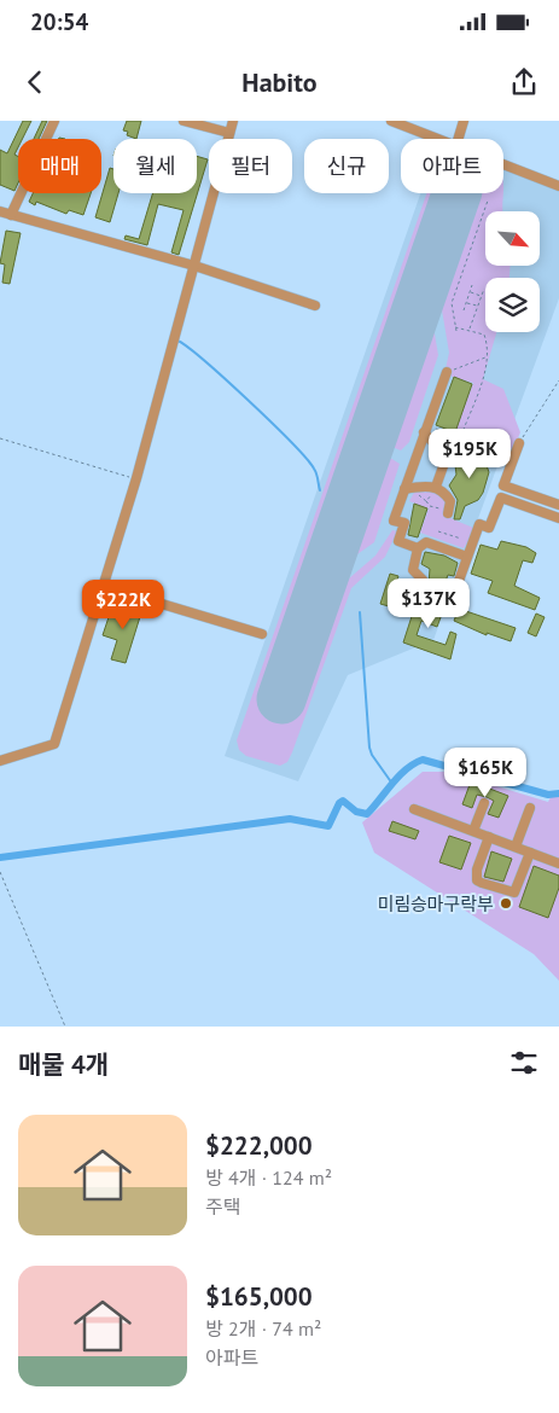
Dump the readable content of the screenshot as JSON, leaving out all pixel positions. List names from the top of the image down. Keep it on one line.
{"places":["미림승마구락부"],"north":"bottom right","page":{"status":"20:54","header":"Habito","chip":["매매","월세","필터","신규","아파트"],"price":["$195K","$137K","$222K","$165K"],"heading":"매물 4개","list":[{"name":"$222,000","note":"방 4개 · 124 m² · 주택"},{"name":"$165,000","note":"방 2개 · 74 m² · 아파트"}]}}
